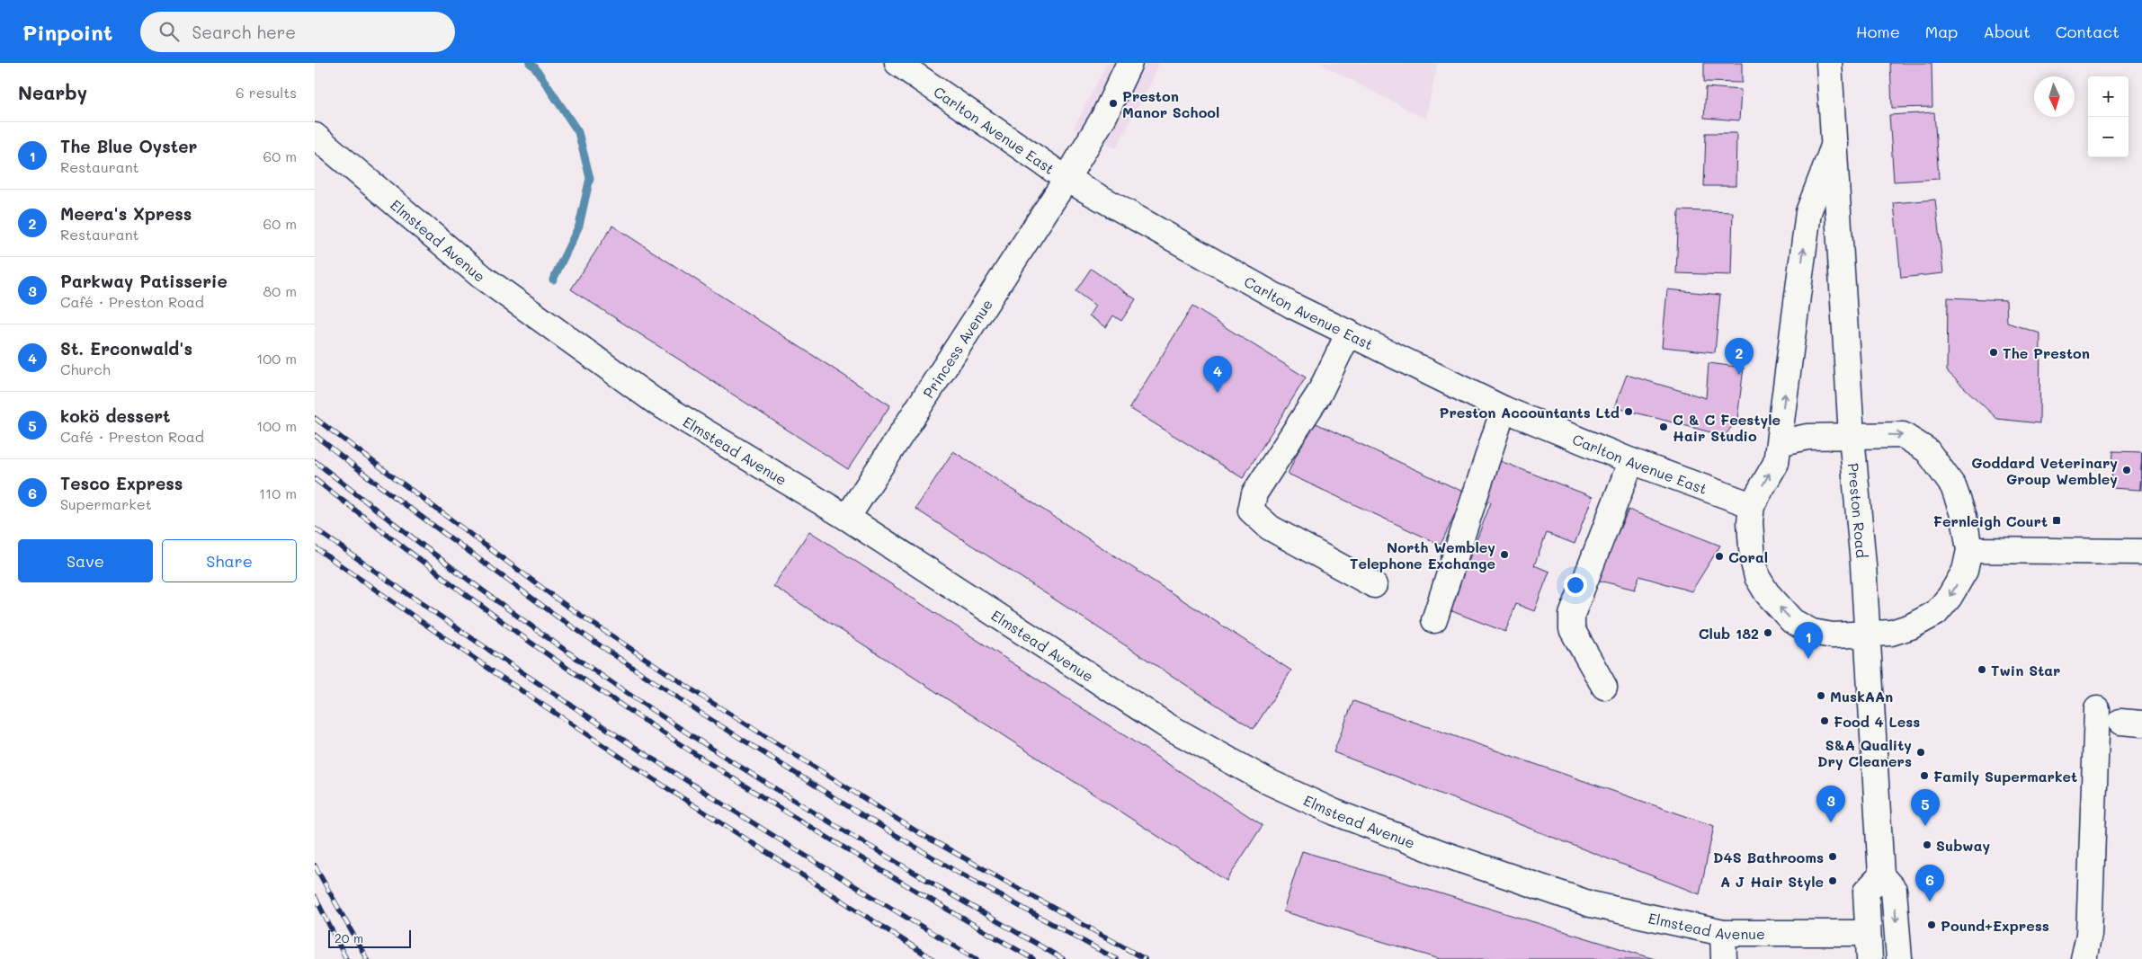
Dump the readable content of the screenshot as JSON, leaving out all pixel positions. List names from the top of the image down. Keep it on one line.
{"streets":{"street":["Carlton Avenue East","Elmstead Avenue","Princess Avenue","Preston Road"]},"crossings":[["Carlton Avenue East","Princess Avenue"],["Elmstead Avenue","Princess Avenue"]],"places":{"other":["Preston Manor School","The Preston","Preston Accountants Ltd","C & C Feestyle Hair Studio","Goddard Veterinary Group Wembley","North Wembley Telephone Exchange","Coral","Club 182","Twin Star","MuskAAn","Food 4 Less","S&A Quality Dry Cleaners","Family Supermarket","Subway","D4S Bathrooms","A J Hair Style","Pound+Express"],"transit":["Fernleigh Court"]},"scale_bar":"20 m","north":"bottom","page":{"header":"Pinpoint","search":"Search here","nav":["Home","Map","About","Contact"],"heading":["Nearby","6 results"],"map_buttons":["+","−"],"list":[{"mark":"1","name":"The Blue Oyster","note":"Restaurant","value":"60 m"},{"mark":"2","name":"Meera's Xpress","note":"Restaurant","value":"60 m"},{"mark":"3","name":"Parkway Patisserie","note":"Café · Preston Road","value":"80 m"},{"mark":"4","name":"St. Erconwald's","note":"Church","value":"100 m"},{"mark":"5","name":"kokö dessert","note":"Café · Preston Road","value":"100 m"},{"mark":"6","name":"Tesco Express","note":"Supermarket","value":"110 m"}],"pins":["2","4","1","3","5","6"],"buttons":["Save","Share"],"scale":"20 m"}}
